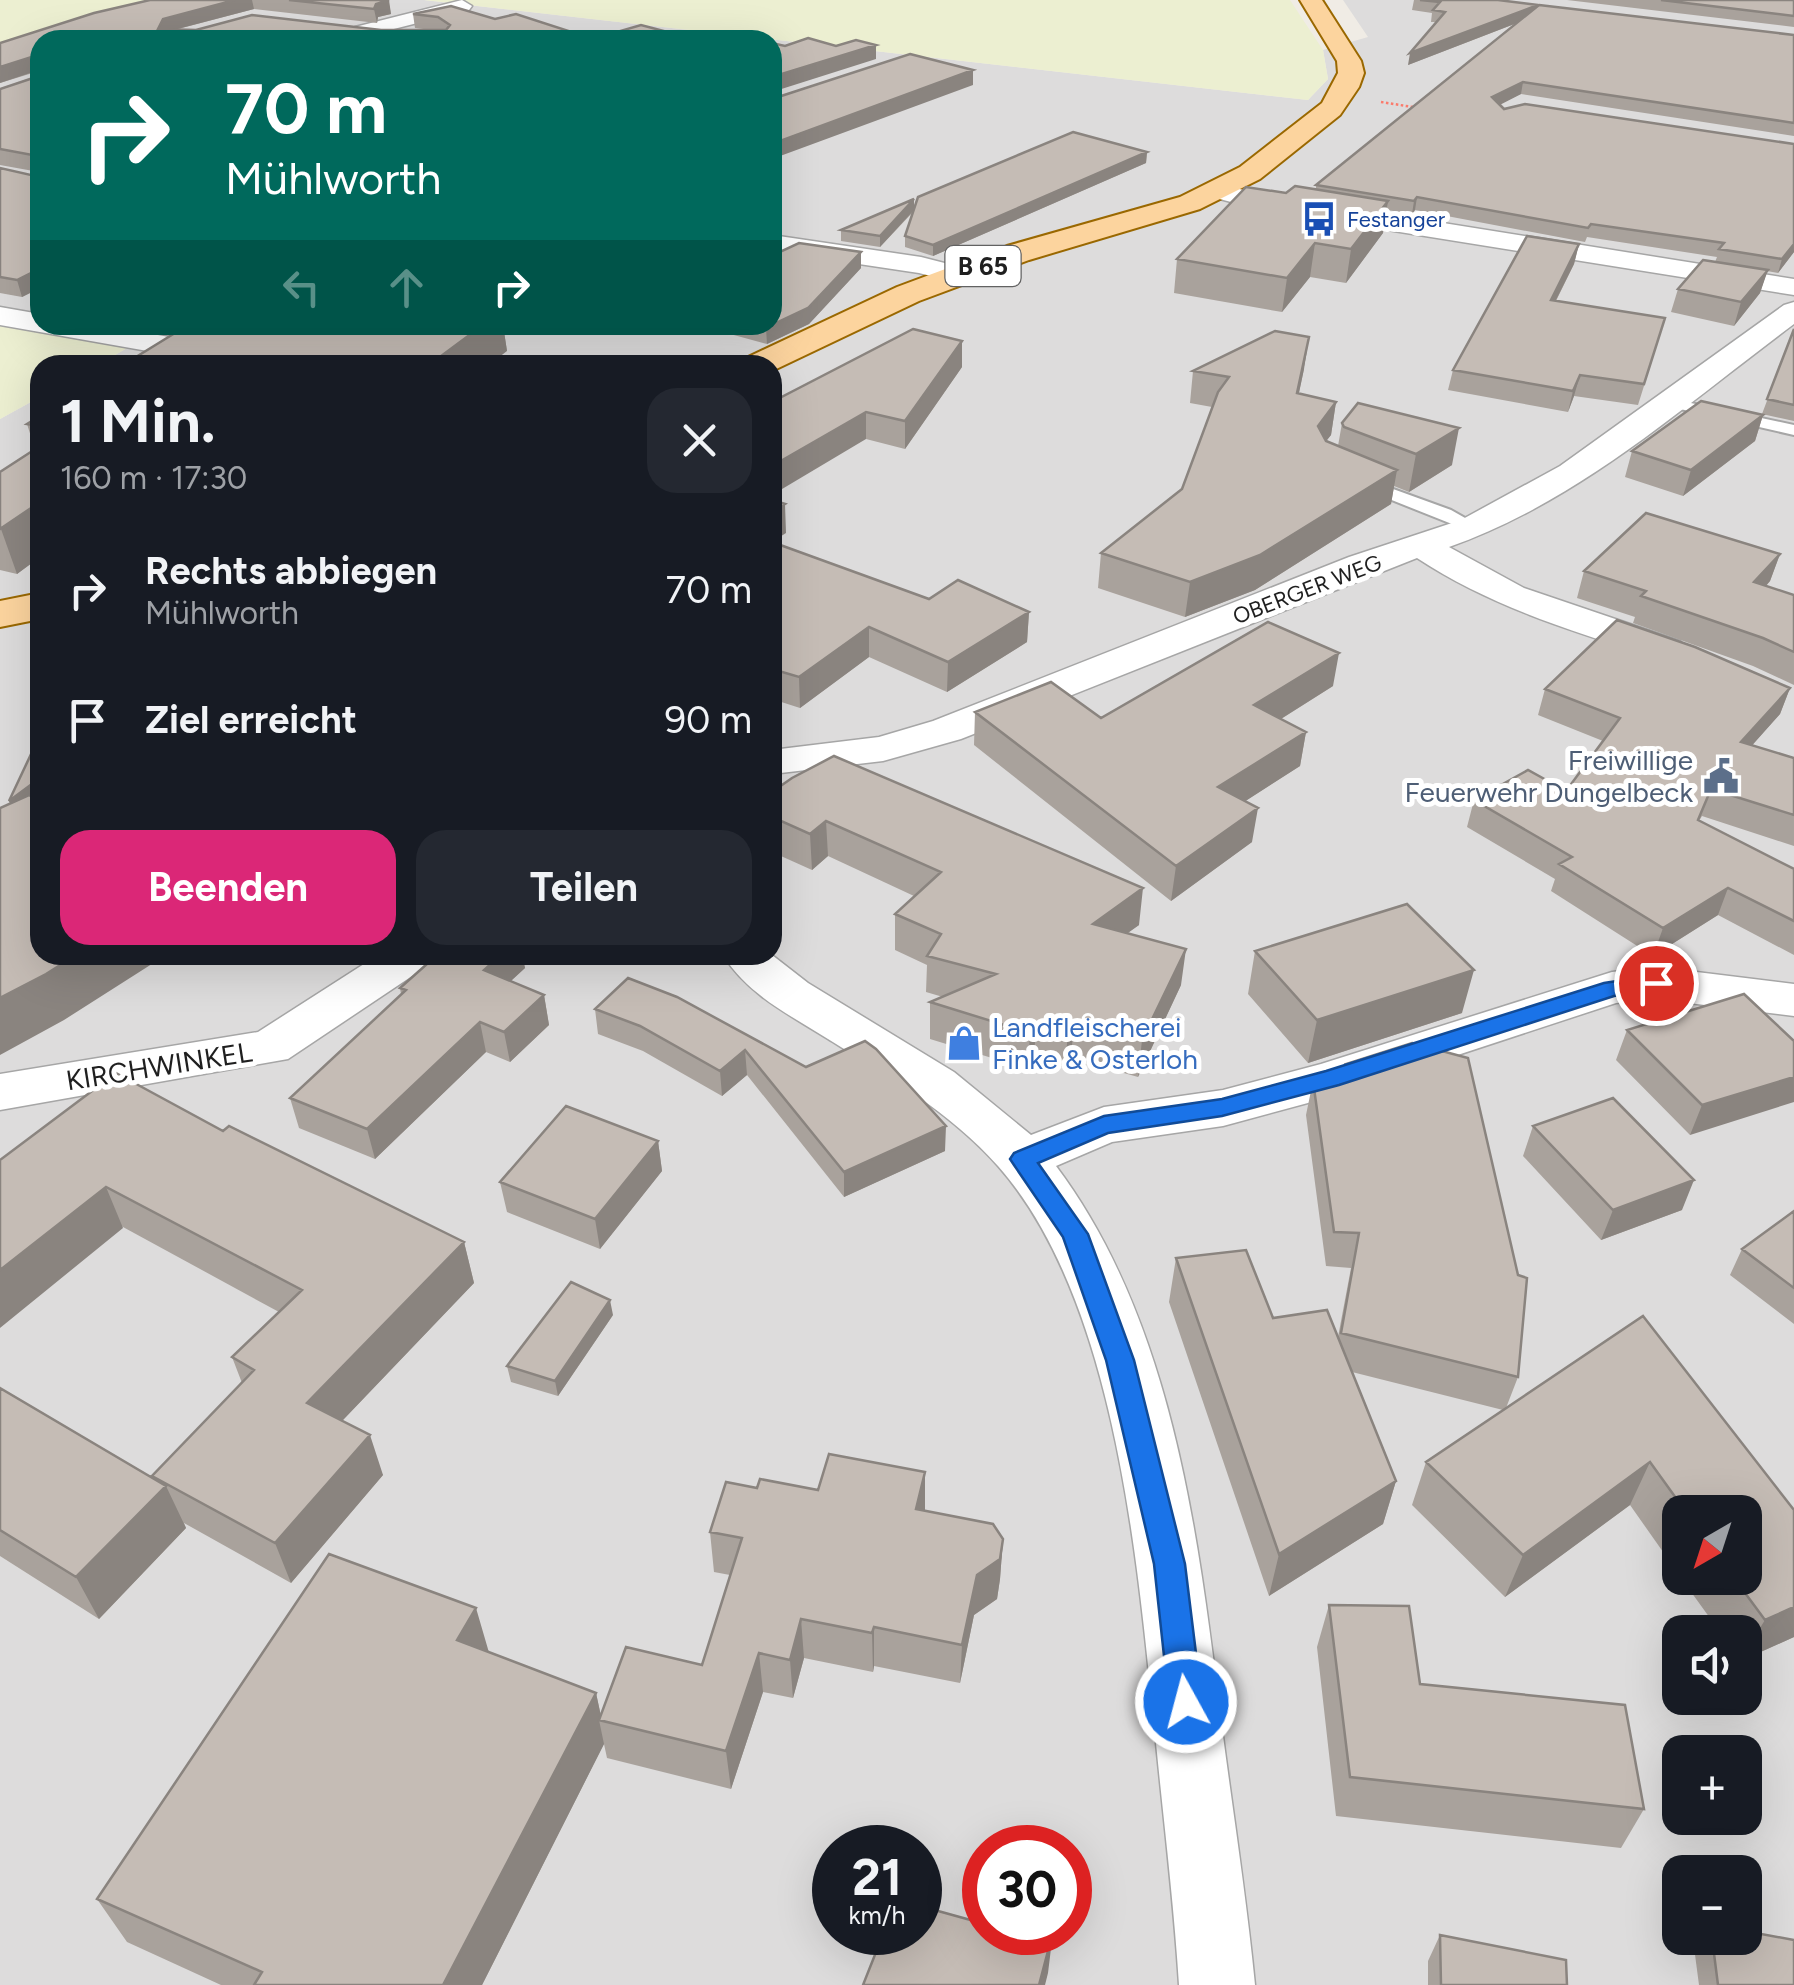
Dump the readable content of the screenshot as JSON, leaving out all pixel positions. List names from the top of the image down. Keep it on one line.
{"streets":{"main road":["B 65"],"street":["OBERGER WEG","KIRCHWINKEL"]},"places":{"bus stop":["Festanger"],"public building":["Freiwillige Feuerwehr Dungelbeck"],"shop":["Landfleischerei Finke & Osterloh"]},"north":"bottom left","page":{"turn":["70 m","Mühlworth"],"heading":["1 Min.","160 m · 17:30"],"list":[{"name":"Rechts abbiegen","note":"Mühlworth","value":"70 m"},{"name":"Ziel erreicht","value":"90 m"}],"buttons":["Beenden","Teilen"],"map_buttons":["+","−"],"speed":"21 km/h","limit":"30"}}
